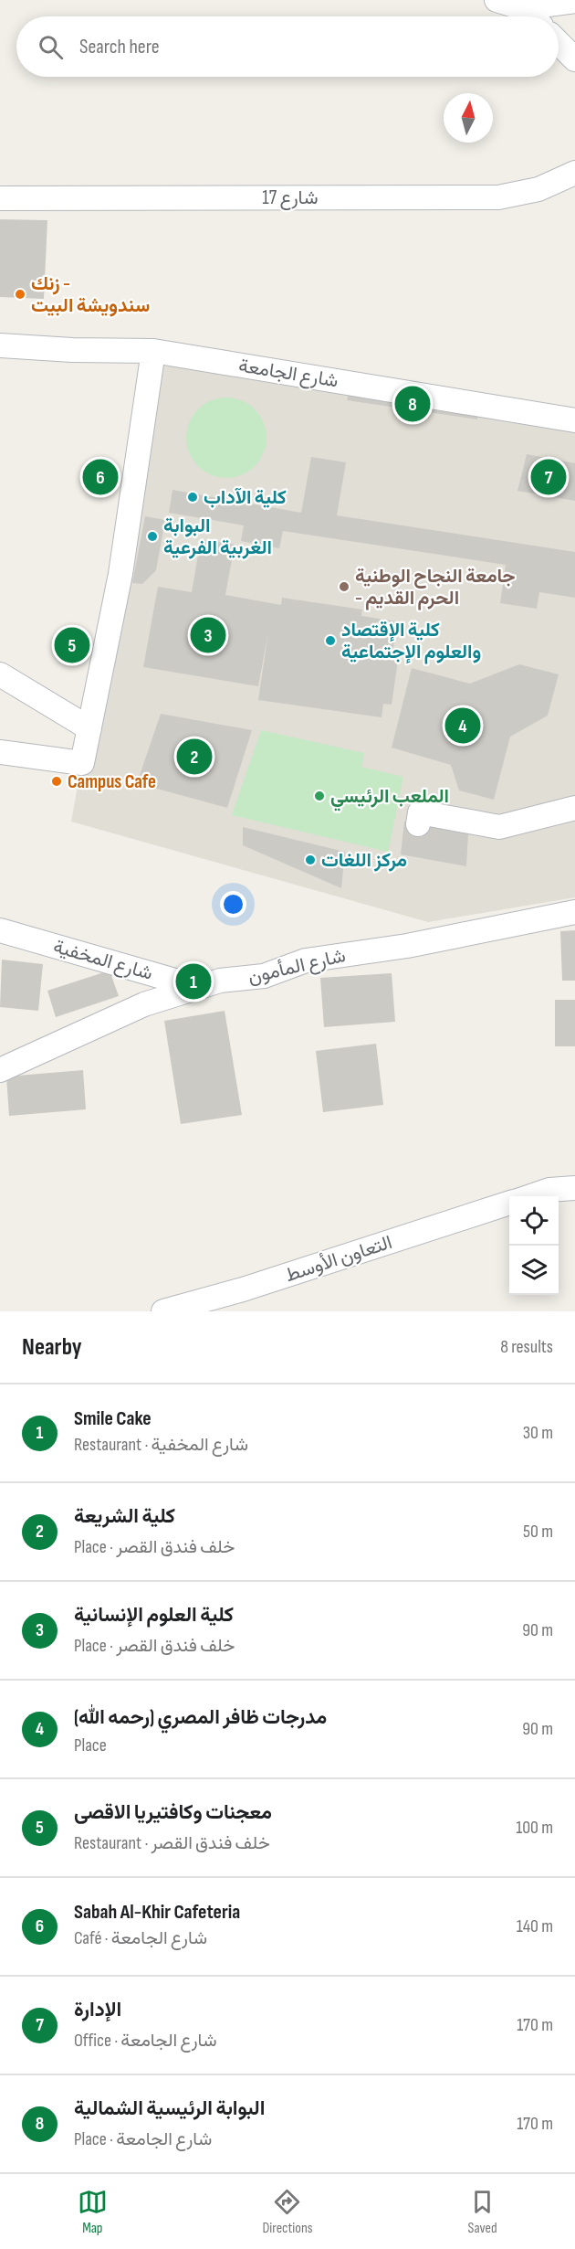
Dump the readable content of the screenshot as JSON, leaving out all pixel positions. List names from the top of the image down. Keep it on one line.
{"streets":{"street":["شارع 17","شارع الجامعة","شارع المخفية","شارع المأمون","التعاون الأوسط"]},"crossings":[["شارع المخفية","شارع المأمون"]],"places":["زنك - سندويشة البيت","كلية الآداب","البوابة الغربية الفرعية","جامعة النجاح الوطنية - الحرم القديم","كلية الإقتصاد والعلوم الإجتماعية","Campus Cafe","الملعب الرئيسي","مركز اللغات"],"north":"top","page":{"search":"Search here","pins":["8","6","7","3","5","4","2","1"],"heading":["Nearby","8 results"],"list":[{"mark":"1","name":"Smile Cake","note":"Restaurant · شارع المخفية","value":"30 m"},{"mark":"2","name":"كلية الشريعة","note":"Place · خلف فندق القصر","value":"50 m"},{"mark":"3","name":"كلية العلوم الإنسانية","note":"Place · خلف فندق القصر","value":"90 m"},{"mark":"4","name":"مدرجات ظافر المصري (رحمه الله)","note":"Place","value":"90 m"},{"mark":"5","name":"معجنات وكافتيريا الاقصى","note":"Restaurant · خلف فندق القصر","value":"100 m"},{"mark":"6","name":"Sabah Al-Khir Cafeteria","note":"Café · شارع الجامعة","value":"140 m"},{"mark":"7","name":"الإدارة","note":"Office · شارع الجامعة","value":"170 m"},{"mark":"8","name":"البوابة الرئيسية الشمالية","note":"Place · شارع الجامعة","value":"170 m"}],"nav":["Map","Directions","Saved"]}}
